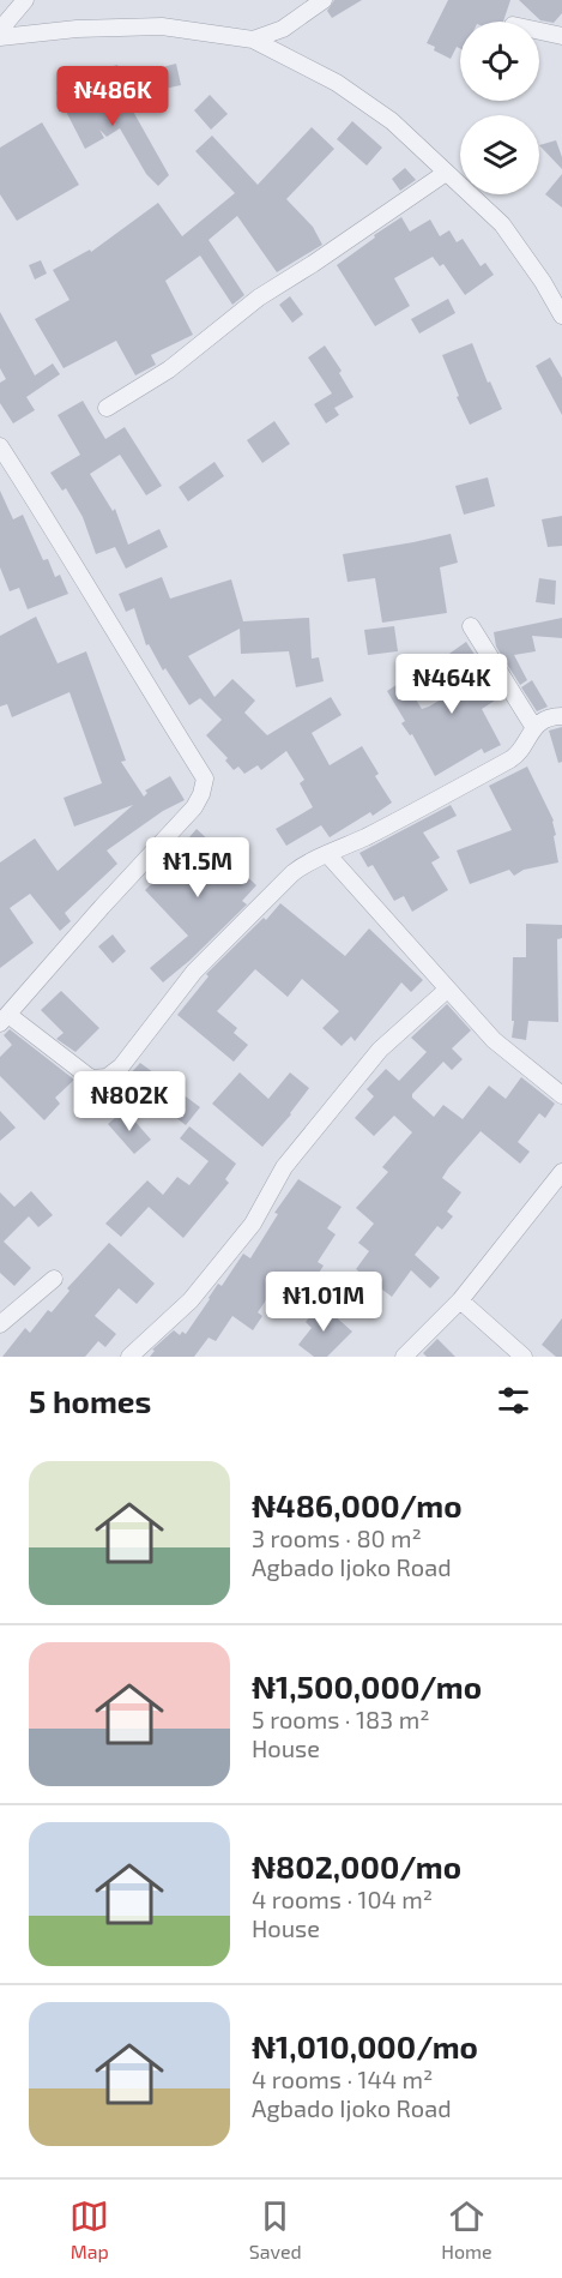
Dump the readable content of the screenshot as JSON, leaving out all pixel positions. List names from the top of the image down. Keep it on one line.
{"page":{"price":["₦486K","₦464K","₦1.5M","₦802K","₦1.01M"],"heading":"5 homes","list":[{"name":"₦486,000/mo","note":"3 rooms · 80 m² · Agbado Ijoko Road"},{"name":"₦1,500,000/mo","note":"5 rooms · 183 m² · House"},{"name":"₦802,000/mo","note":"4 rooms · 104 m² · House"},{"name":"₦1,010,000/mo","note":"4 rooms · 144 m² · Agbado Ijoko Road"}],"tabs":["Map","Saved","Home"]}}
